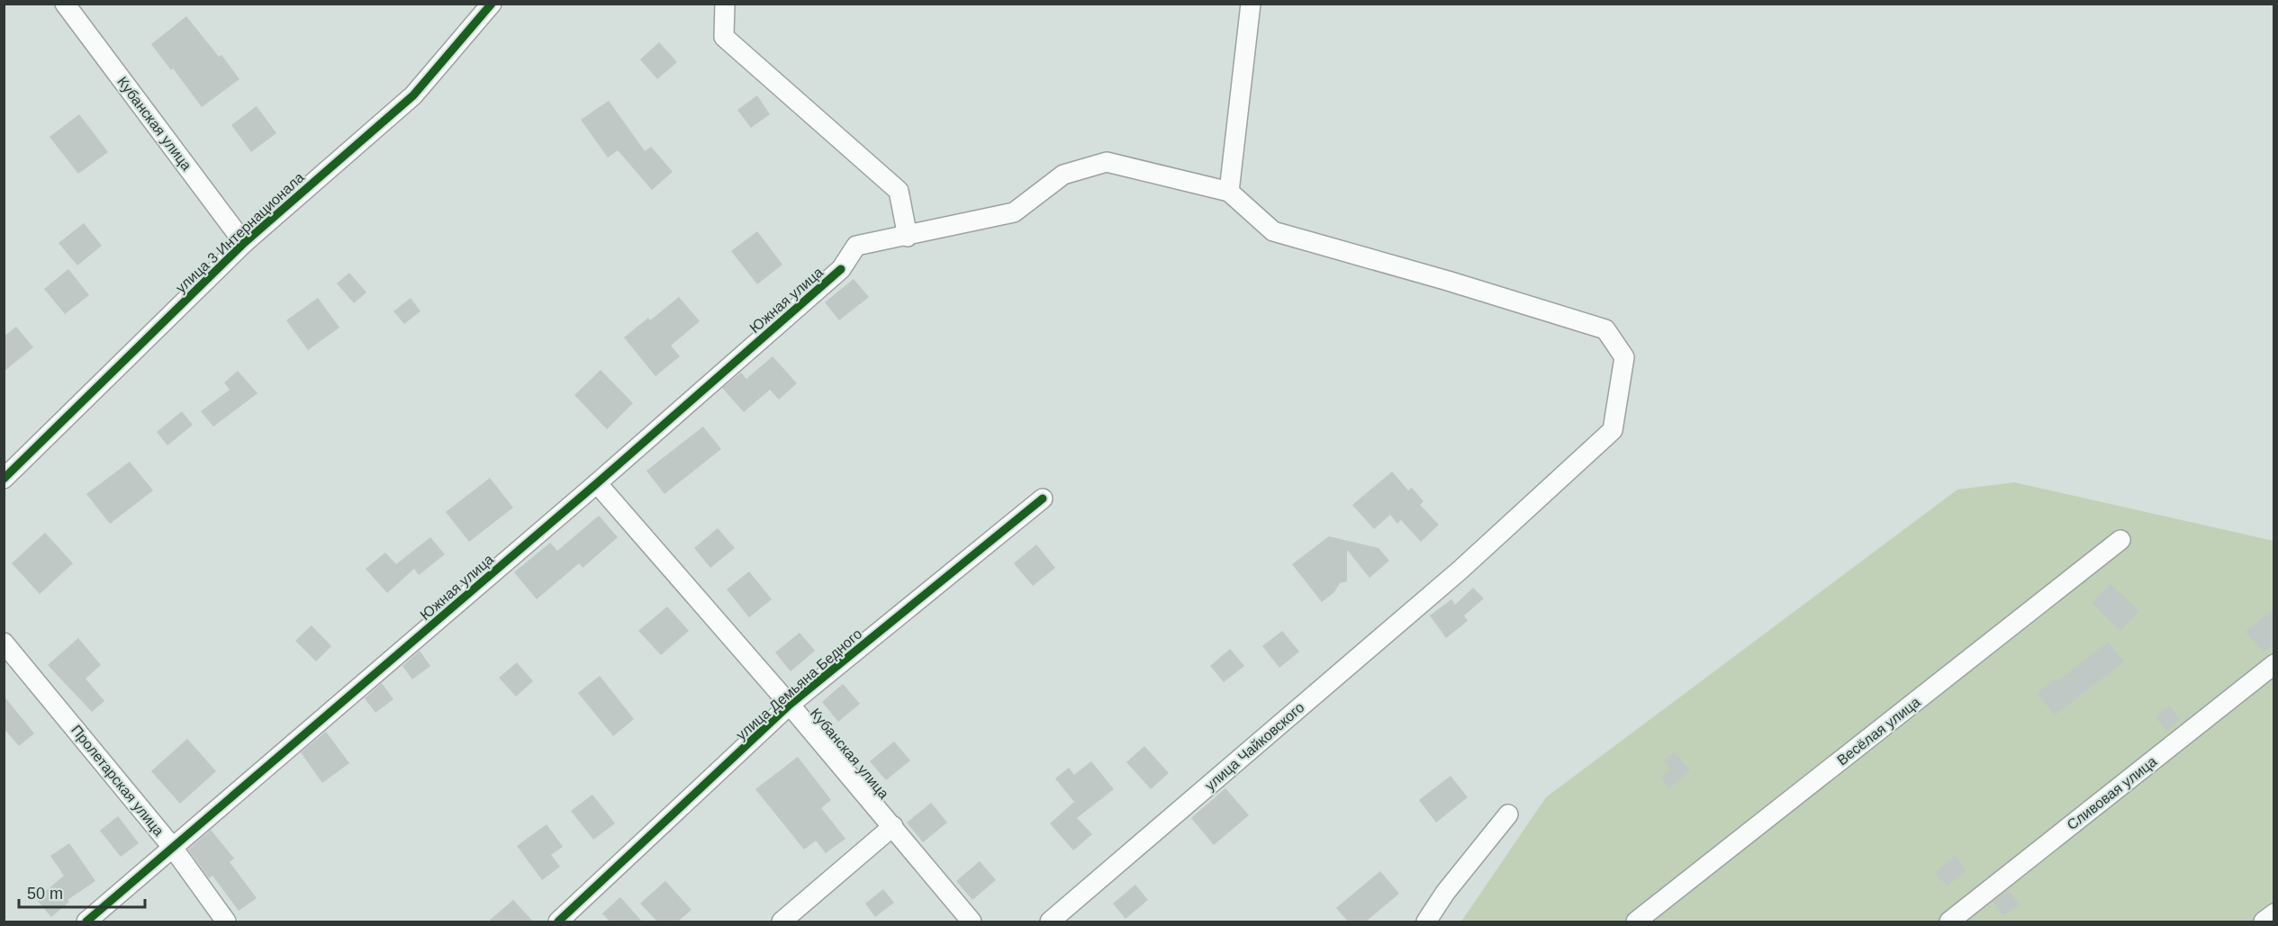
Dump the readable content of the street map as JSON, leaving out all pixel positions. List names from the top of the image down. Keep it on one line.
{"streets":{"street":["Кубанская улица","улица 3 Интернационала","Южная улица","улица Демьяна Бедного","Весёлая улица","улица Чайковского","Пролетарская улица","Сливовая улица"]},"crossings":[["Кубанская улица","улица 3 Интернационала"],["Кубанская улица","Южная улица"],["Кубанская улица","улица Демьяна Бедного"],["Южная улица","улица Чайковского"],["Южная улица","Пролетарская улица"]],"scale_bar":"50 m"}
